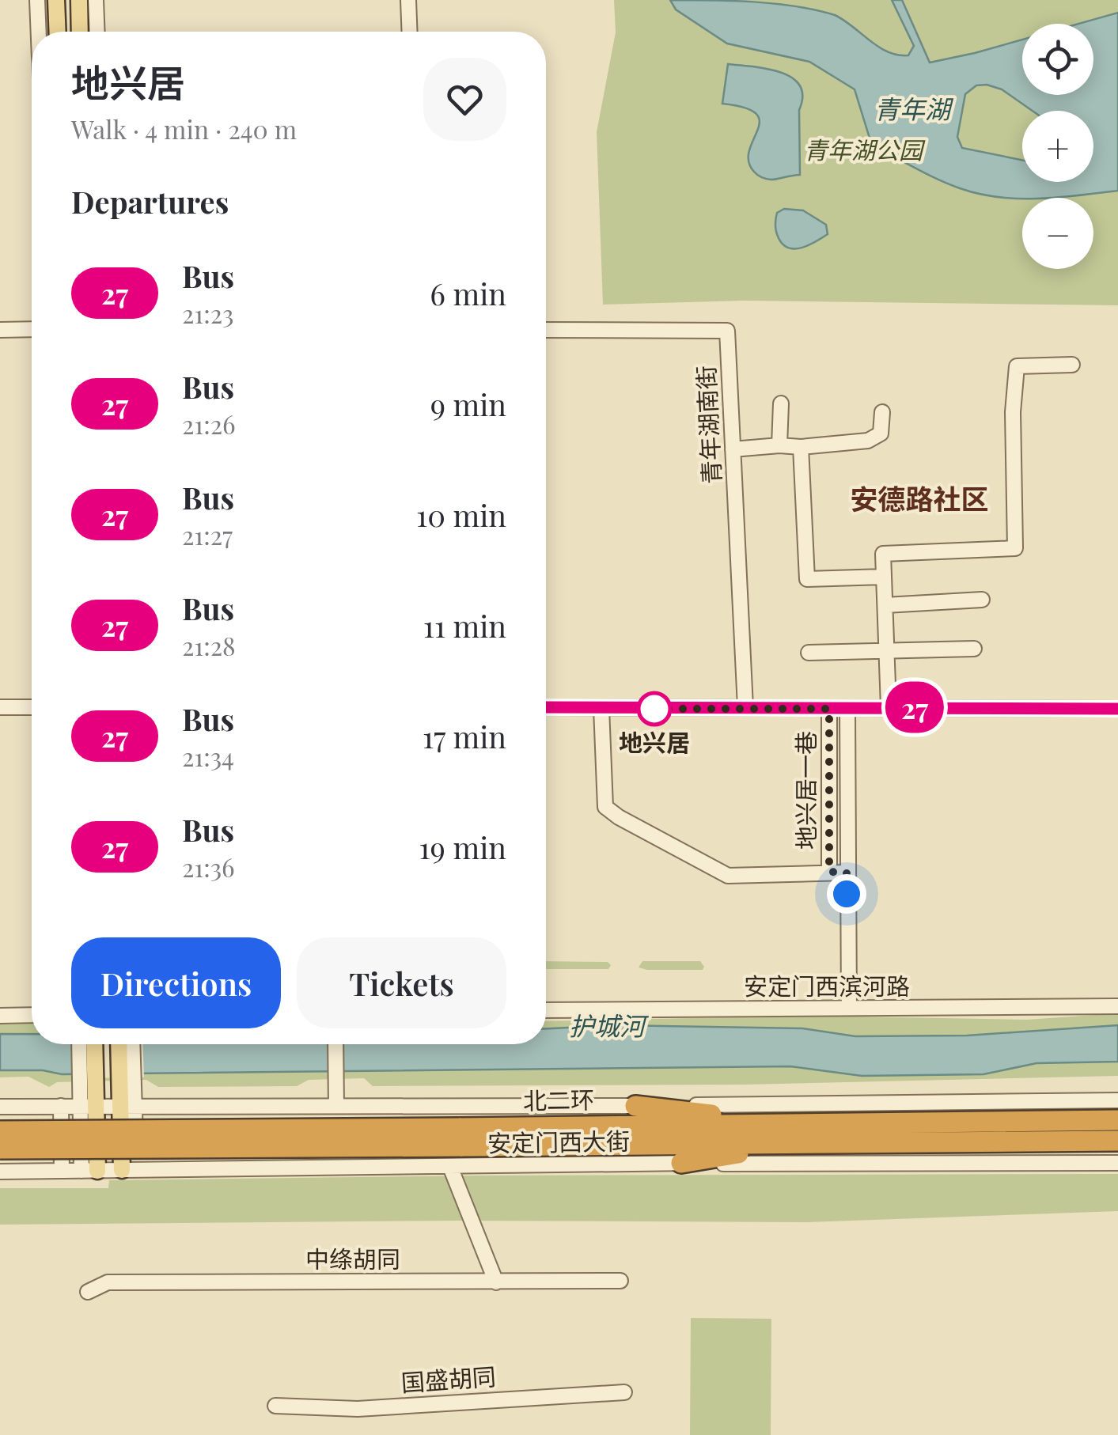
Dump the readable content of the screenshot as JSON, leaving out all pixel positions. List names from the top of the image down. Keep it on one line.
{"streets":{"highway":["北二环"],"street":["青年湖南街","地兴居一巷","安定门西滨河路","安定门西大街","中绦胡同","国盛胡同"]},"crossings":[["地兴居一巷","安定门西滨河路"]],"districts":["安德路社区"],"water":["青年湖","护城河"],"parks":["青年湖公园"],"places":["地兴居"],"lines":["bus line 27"],"page":{"on_map":"27","map_buttons":["+","−"],"heading":[["地兴居","Walk · 4 min · 240 m"],"Departures"],"list":[{"mark":"27","name":"Bus","note":"21:23","value":"6 min"},{"mark":"27","name":"Bus","note":"21:26","value":"9 min"},{"mark":"27","name":"Bus","note":"21:27","value":"10 min"},{"mark":"27","name":"Bus","note":"21:28","value":"11 min"},{"mark":"27","name":"Bus","note":"21:34","value":"17 min"},{"mark":"27","name":"Bus","note":"21:36","value":"19 min"}],"buttons":["Directions","Tickets"]}}
